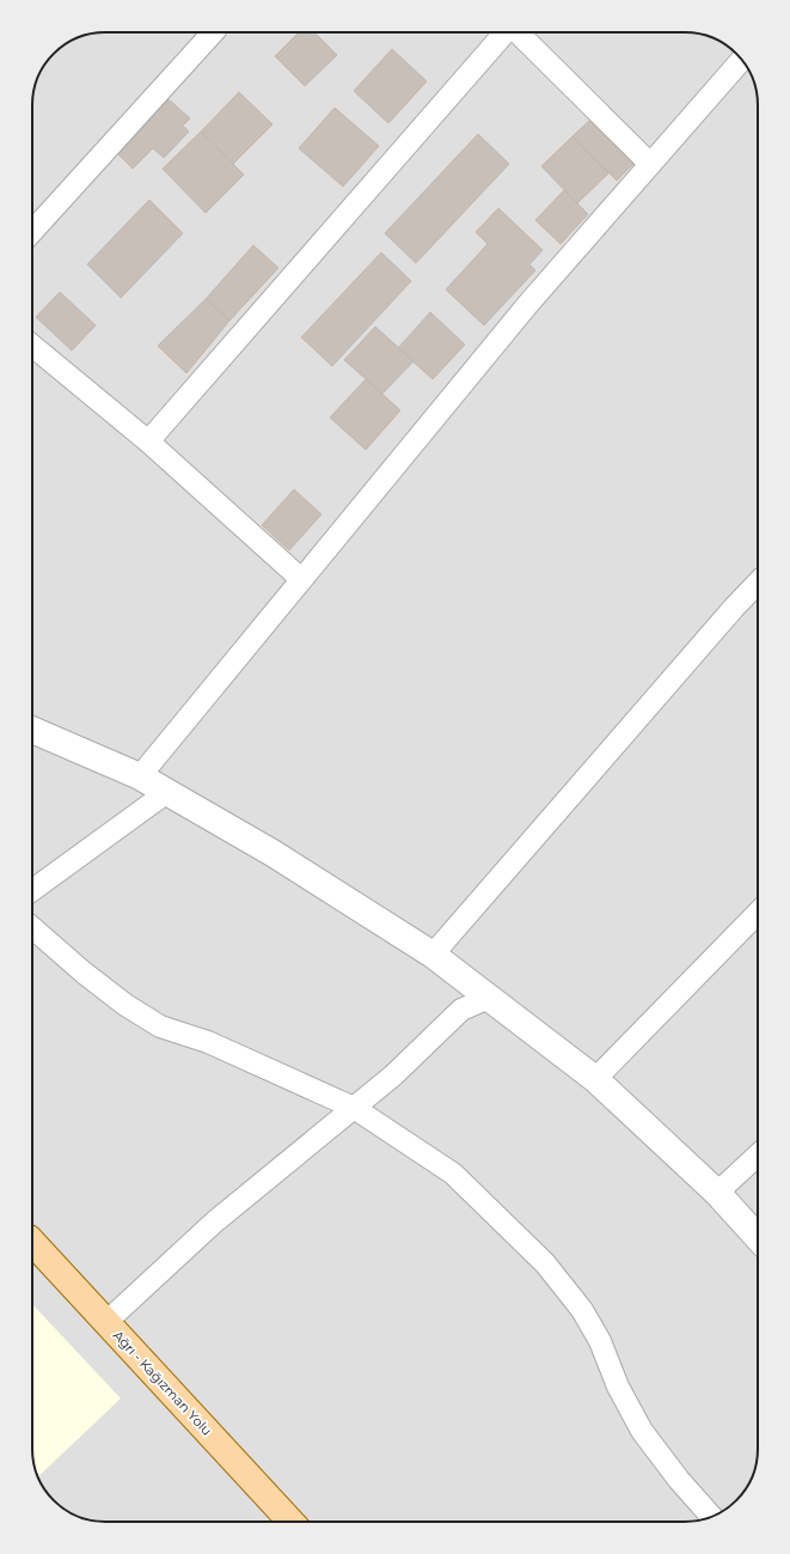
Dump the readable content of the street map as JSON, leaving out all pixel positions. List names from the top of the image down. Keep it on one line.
{"streets":{"main road":["Ağrı - Kağızman Yolu"]}}
